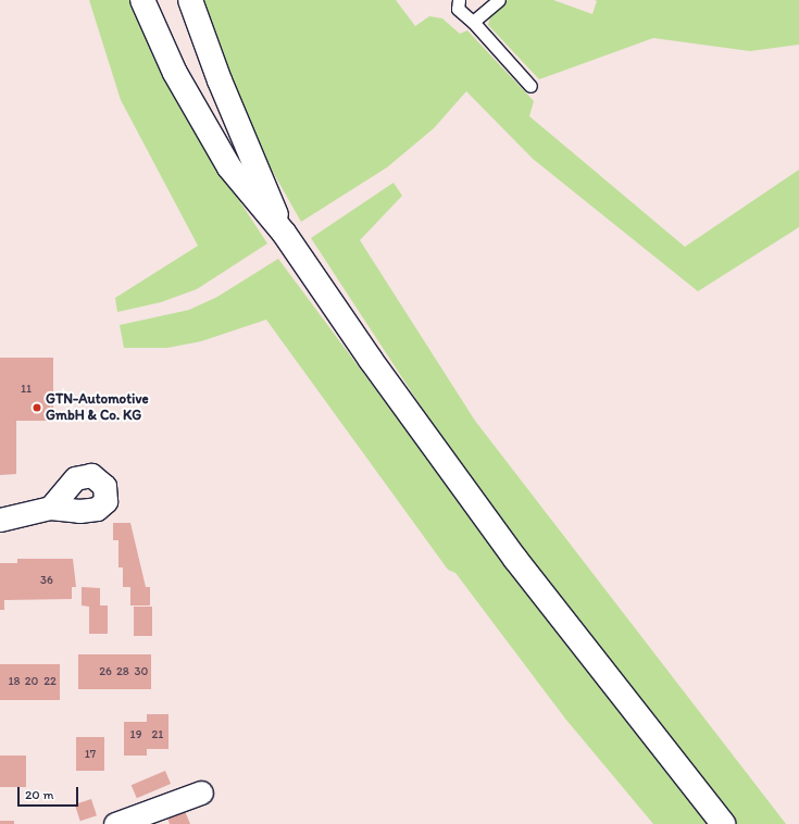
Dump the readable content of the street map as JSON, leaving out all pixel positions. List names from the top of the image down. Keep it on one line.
{"places":["GTN-Automotive GmbH & Co. KG"],"house_numbers":["11","36","26","28","30","18","20","22","19","21","17"],"scale_bar":"20 m"}
